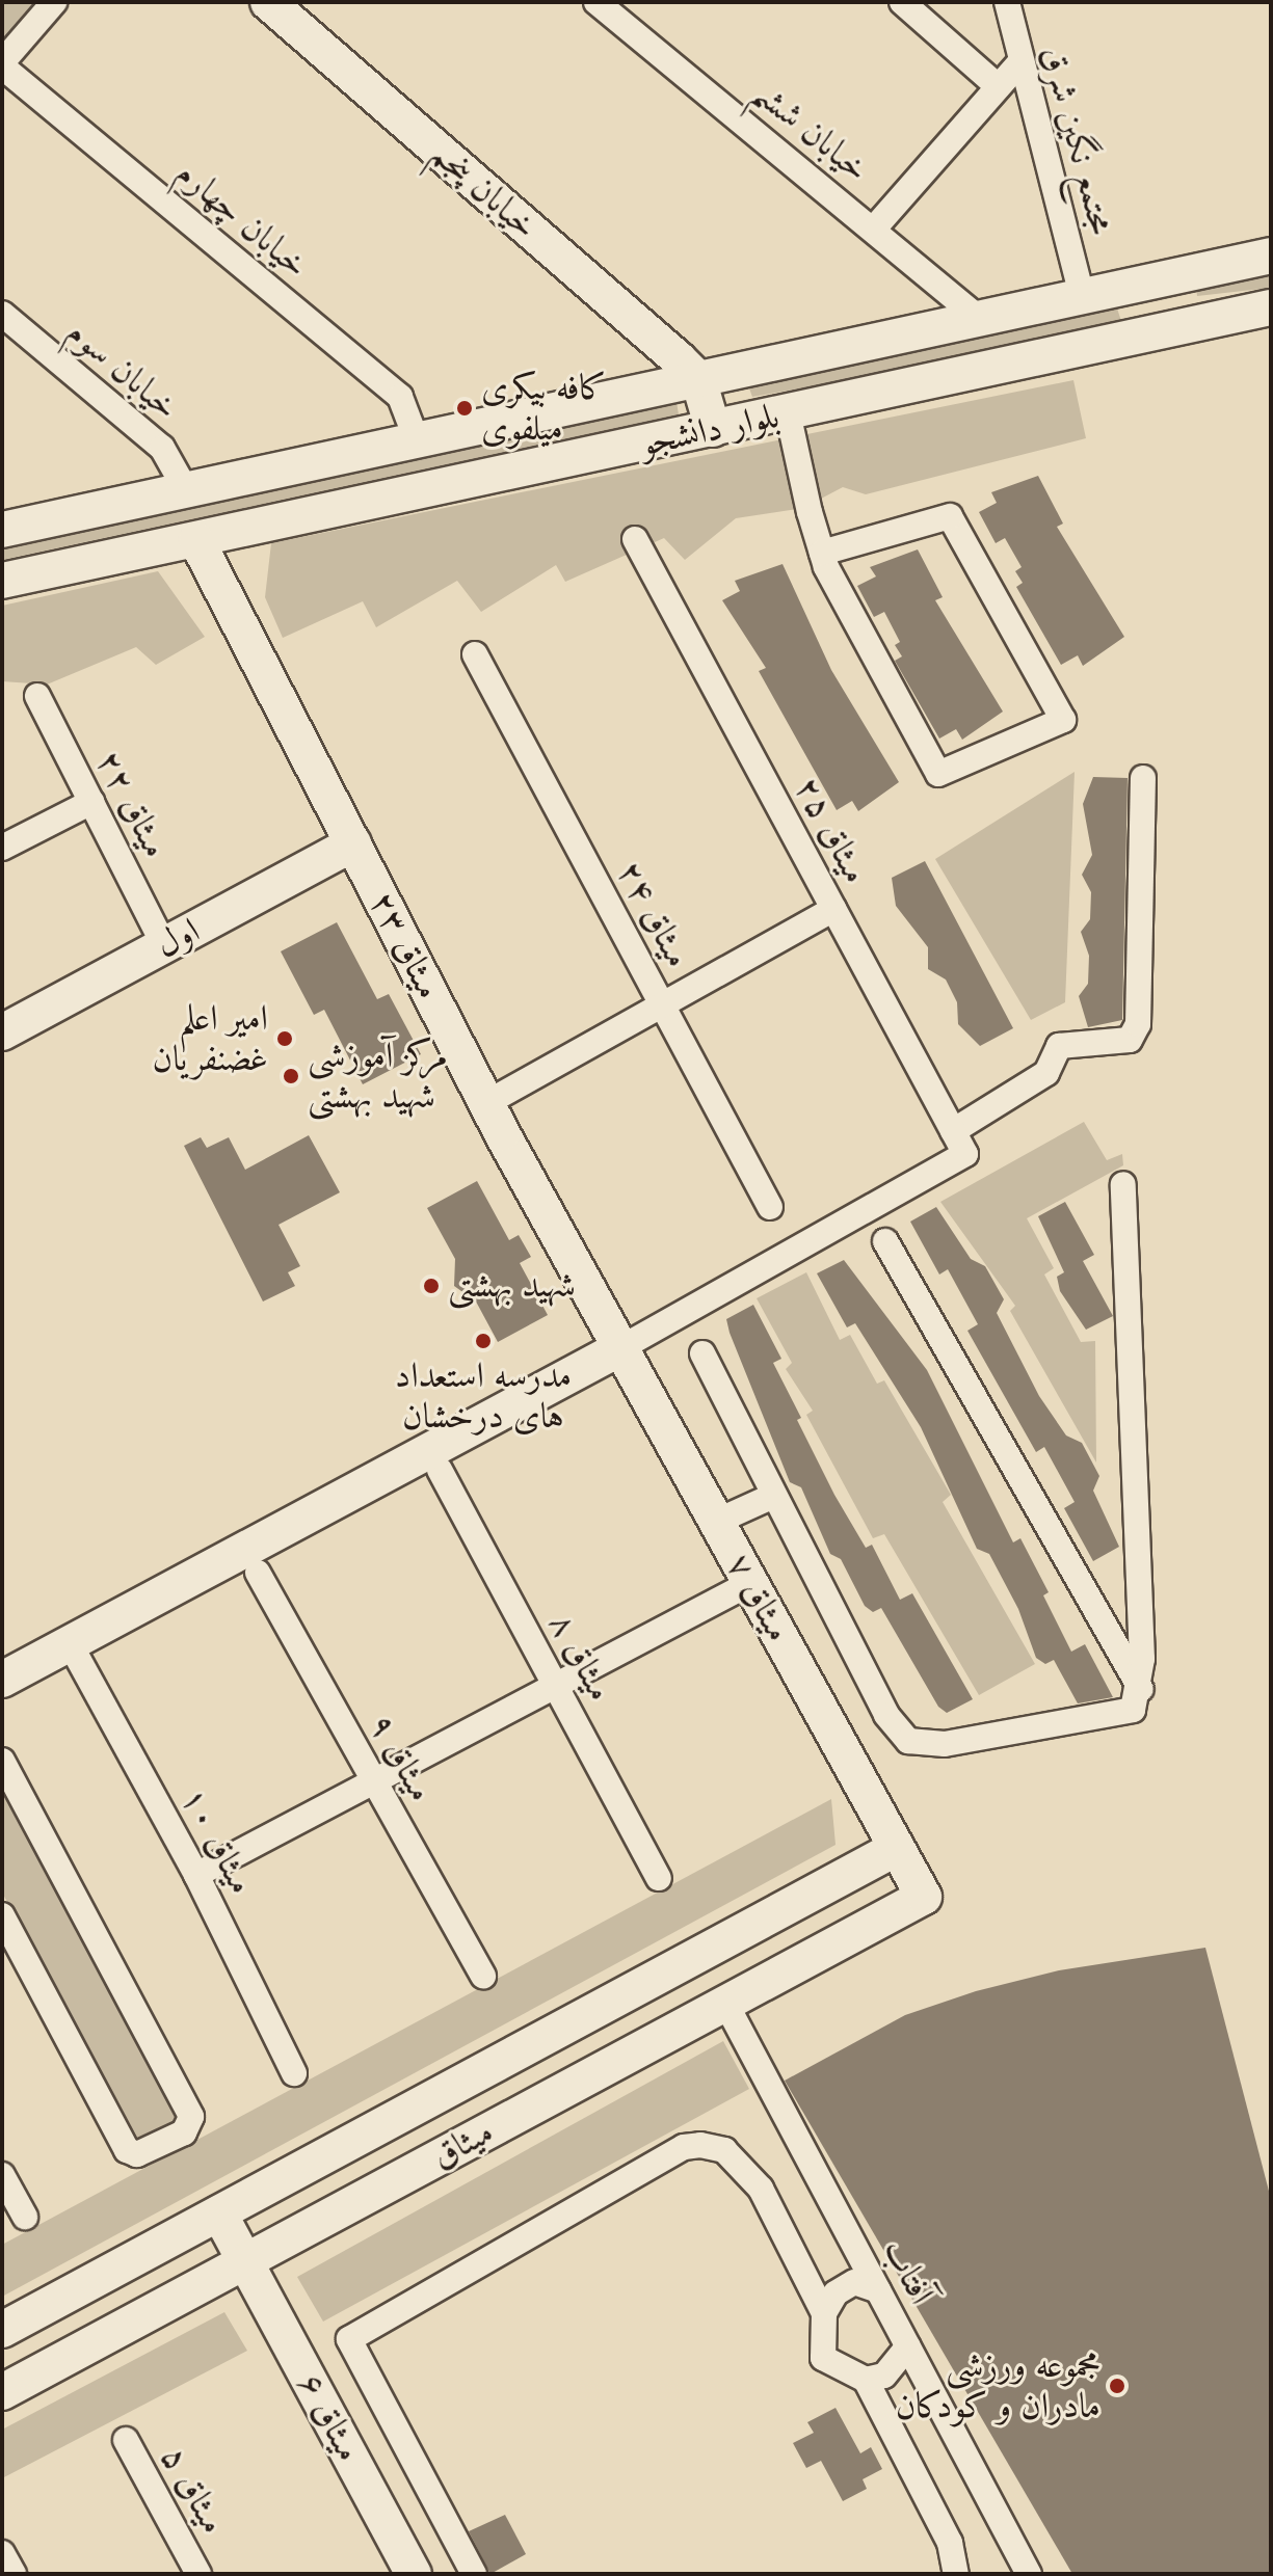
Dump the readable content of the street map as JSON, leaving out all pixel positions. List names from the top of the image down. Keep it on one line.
{"streets":{"main road":["خیابان پنجم","بلوار دانشجو","اول","میثاق ۲۳","میثاق ۷","میثاق","میثاق ۶"],"street":["خیابان ششم","مجتمع نگین شرق","خیابان چهارم","خیابان سوم","میثاق ۲۲","میثاق ۲۵","میثاق ۲۴","میثاق ۸","میثاق ۹","میثاق ۱۰","آفتاب","میثاق ۵"]},"crossings":[["خیابان ششم","بلوار دانشجو"],["مجتمع نگین شرق","بلوار دانشجو"],["خیابان پنجم","بلوار دانشجو"],["خیابان چهارم","بلوار دانشجو"],["خیابان سوم","بلوار دانشجو"],["بلوار دانشجو","میثاق ۲۳"],["میثاق ۲۲","اول"],["میثاق ۲۵","میثاق ۲۳"],["میثاق ۲۵","میثاق ۷"],["اول","میثاق ۲۳"],["میثاق ۲۳","میثاق ۷"],["میثاق ۷","میثاق"],["میثاق","آفتاب"],["میثاق","میثاق ۶"]],"places":["کافه بیکری میلفوی","امیر اعلم غضنفریان","مرکز آموزشی شهید بهشتی","شهید بهشتی","مدرسه استعداد های درخشان","مجموعه ورزشی مادران و کودکان"]}
